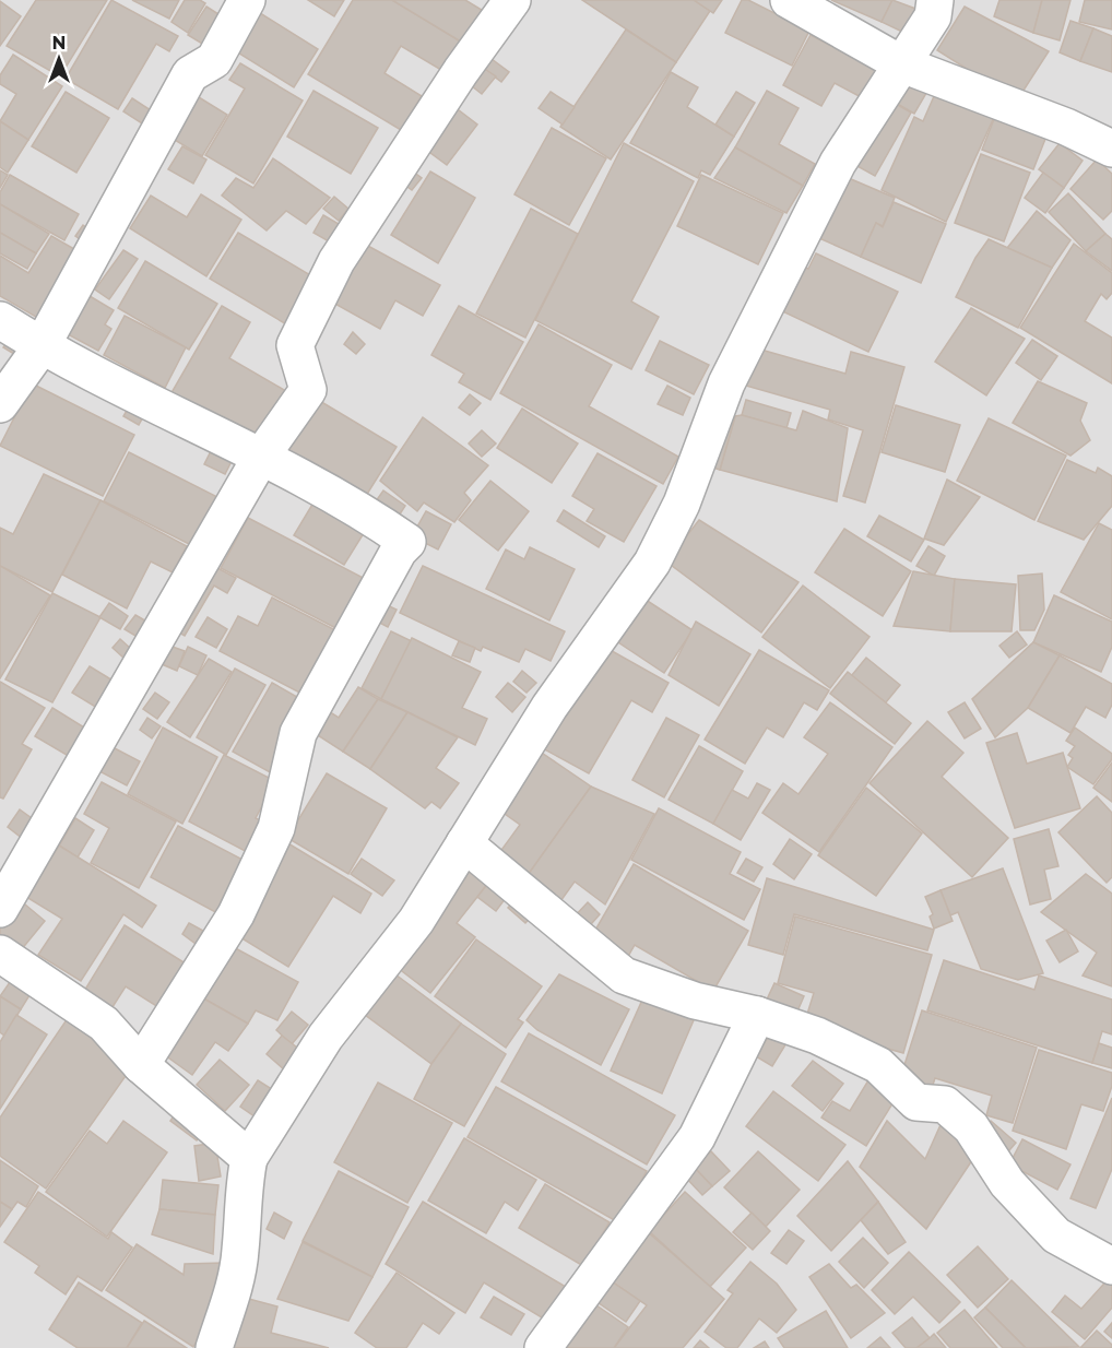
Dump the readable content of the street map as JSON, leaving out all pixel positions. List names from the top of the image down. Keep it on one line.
{"north":"top"}
